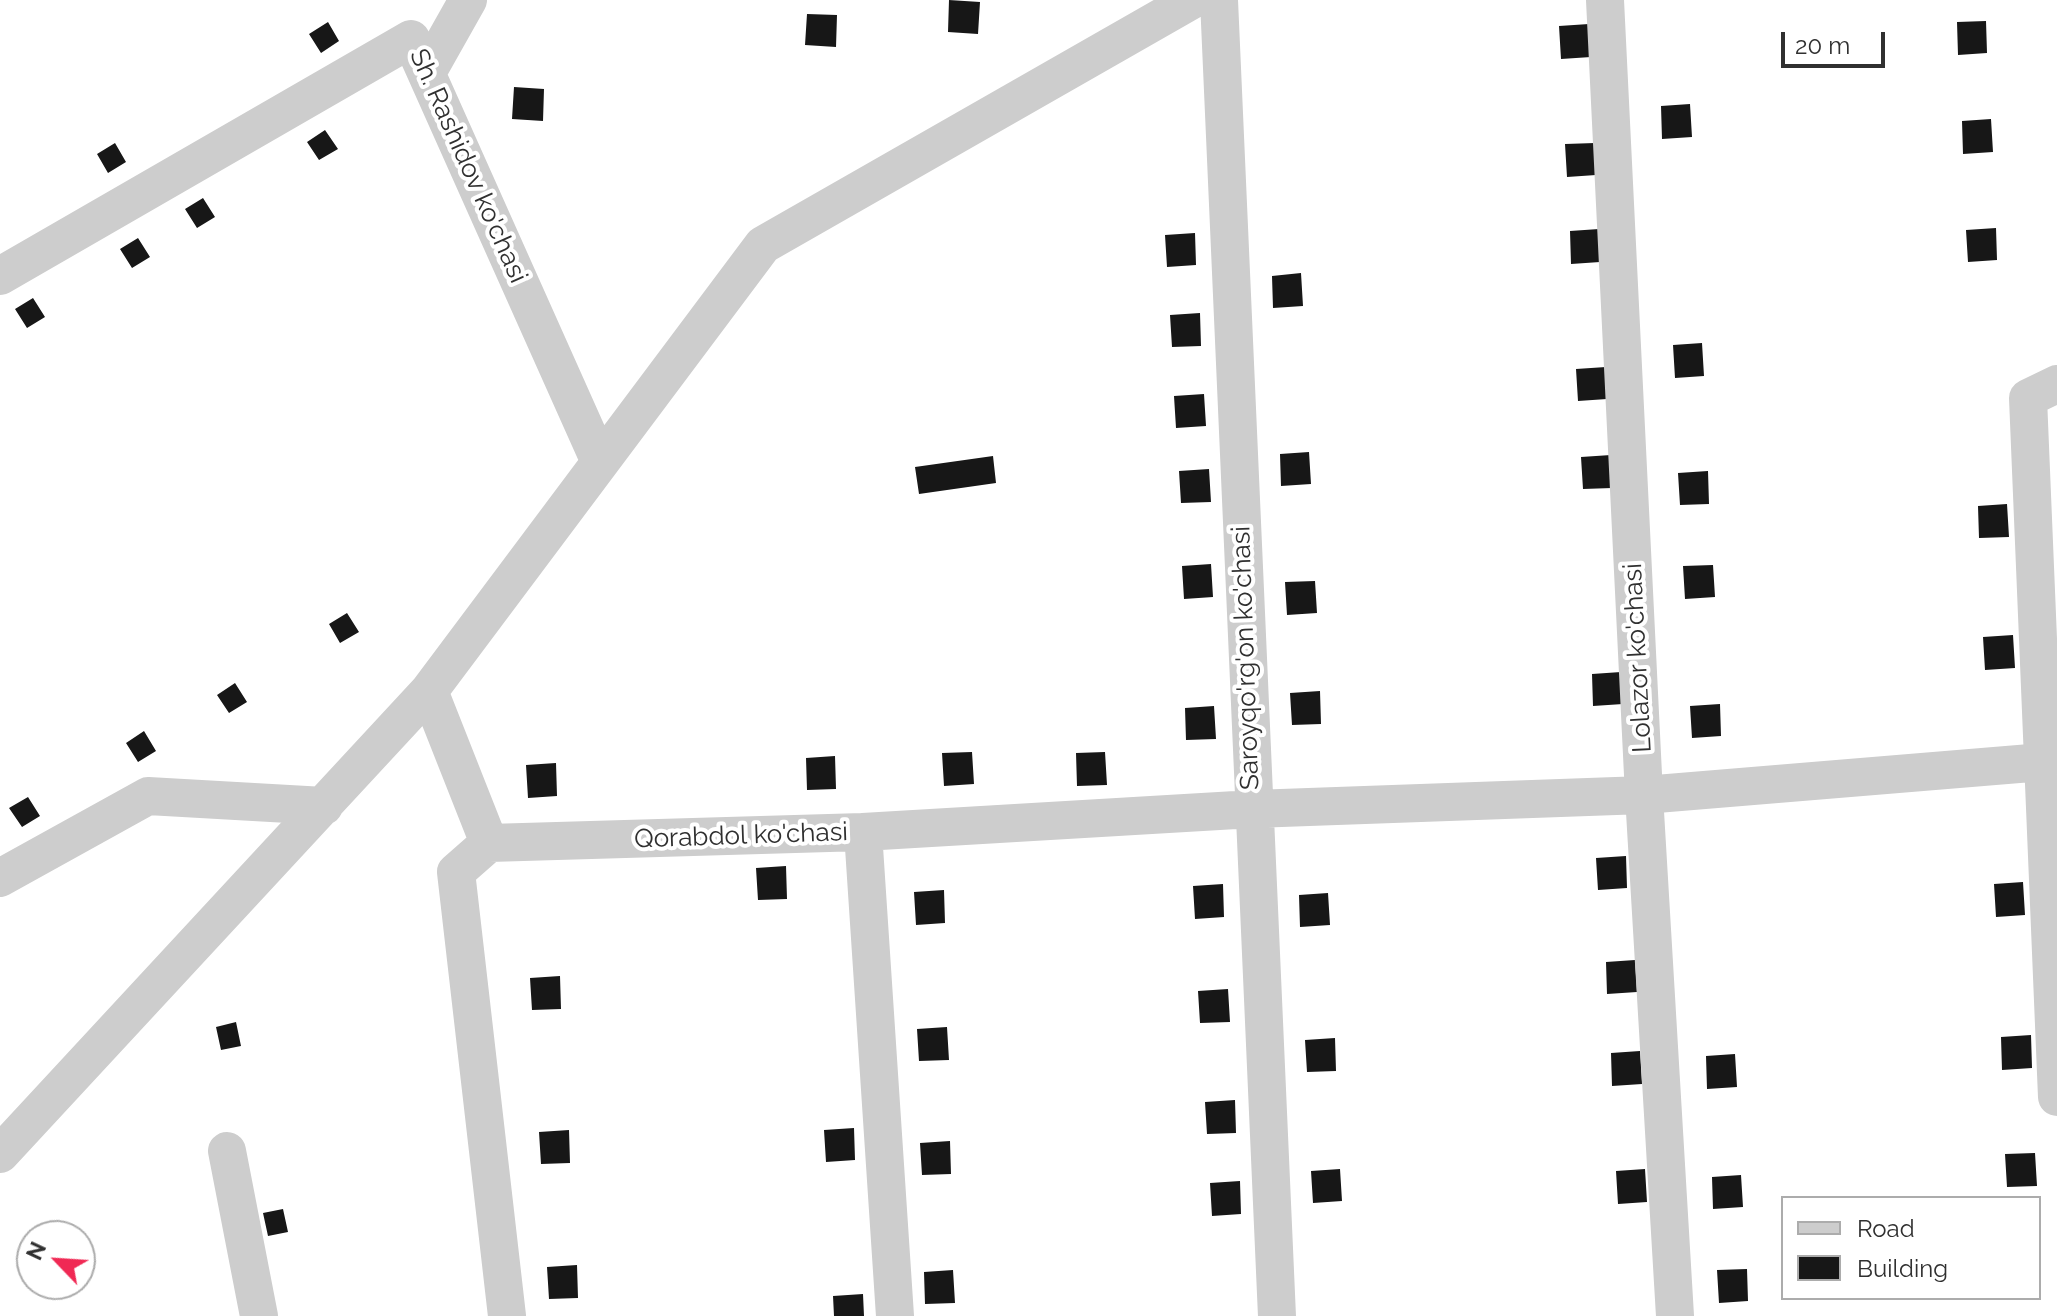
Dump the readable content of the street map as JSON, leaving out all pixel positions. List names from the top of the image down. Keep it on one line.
{"streets":{"street":["Sh. Rashidov ko'chasi","Saroyqo'rg'on ko'chasi","Lolazor ko'chasi","Qorabdol ko'chasi"]},"legend":["Road","Building"],"scale_bar":"20 m","north":"top left"}
